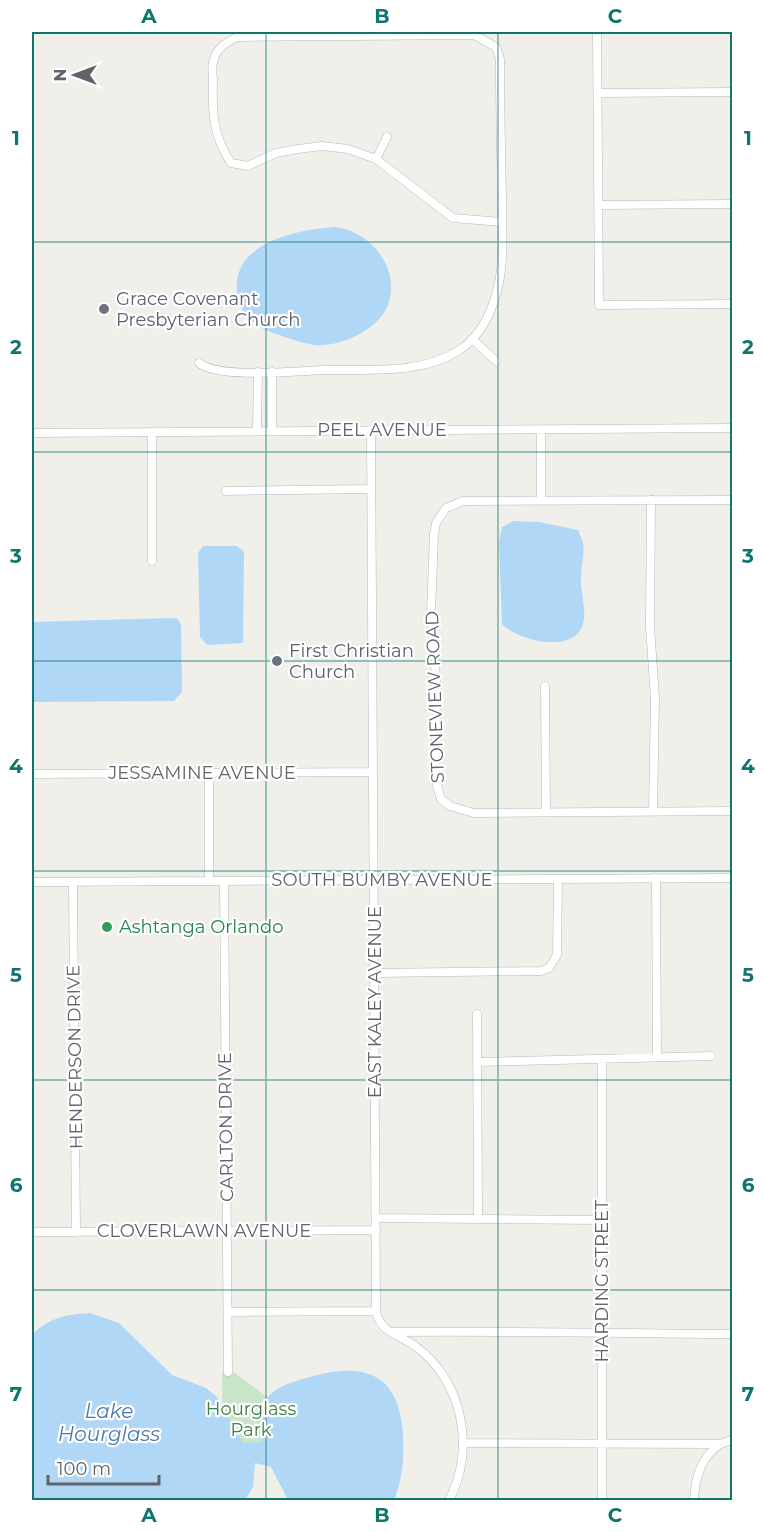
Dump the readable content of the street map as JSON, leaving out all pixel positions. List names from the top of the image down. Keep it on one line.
{"streets":{"street":["PEEL AVENUE","STONEVIEW ROAD","JESSAMINE AVENUE","SOUTH BUMBY AVENUE","EAST KALEY AVENUE","HENDERSON DRIVE","CARLTON DRIVE","CLOVERLAWN AVENUE","HARDING STREET"]},"crossings":[["PEEL AVENUE","EAST KALEY AVENUE"],["JESSAMINE AVENUE","EAST KALEY AVENUE"],["SOUTH BUMBY AVENUE","EAST KALEY AVENUE"],["SOUTH BUMBY AVENUE","HENDERSON DRIVE"],["SOUTH BUMBY AVENUE","CARLTON DRIVE"],["EAST KALEY AVENUE","CLOVERLAWN AVENUE"],["HENDERSON DRIVE","CLOVERLAWN AVENUE"],["CARLTON DRIVE","CLOVERLAWN AVENUE"]],"water":["Lake Hourglass"],"parks":["Hourglass Park"],"places":["Grace Covenant Presbyterian Church","First Christian Church","Ashtanga Orlando"],"scale_bar":"100 m","north":"left","grid":{"columns":["A","B","C"],"rows":["1","2","3","4","5","6","7"]}}
